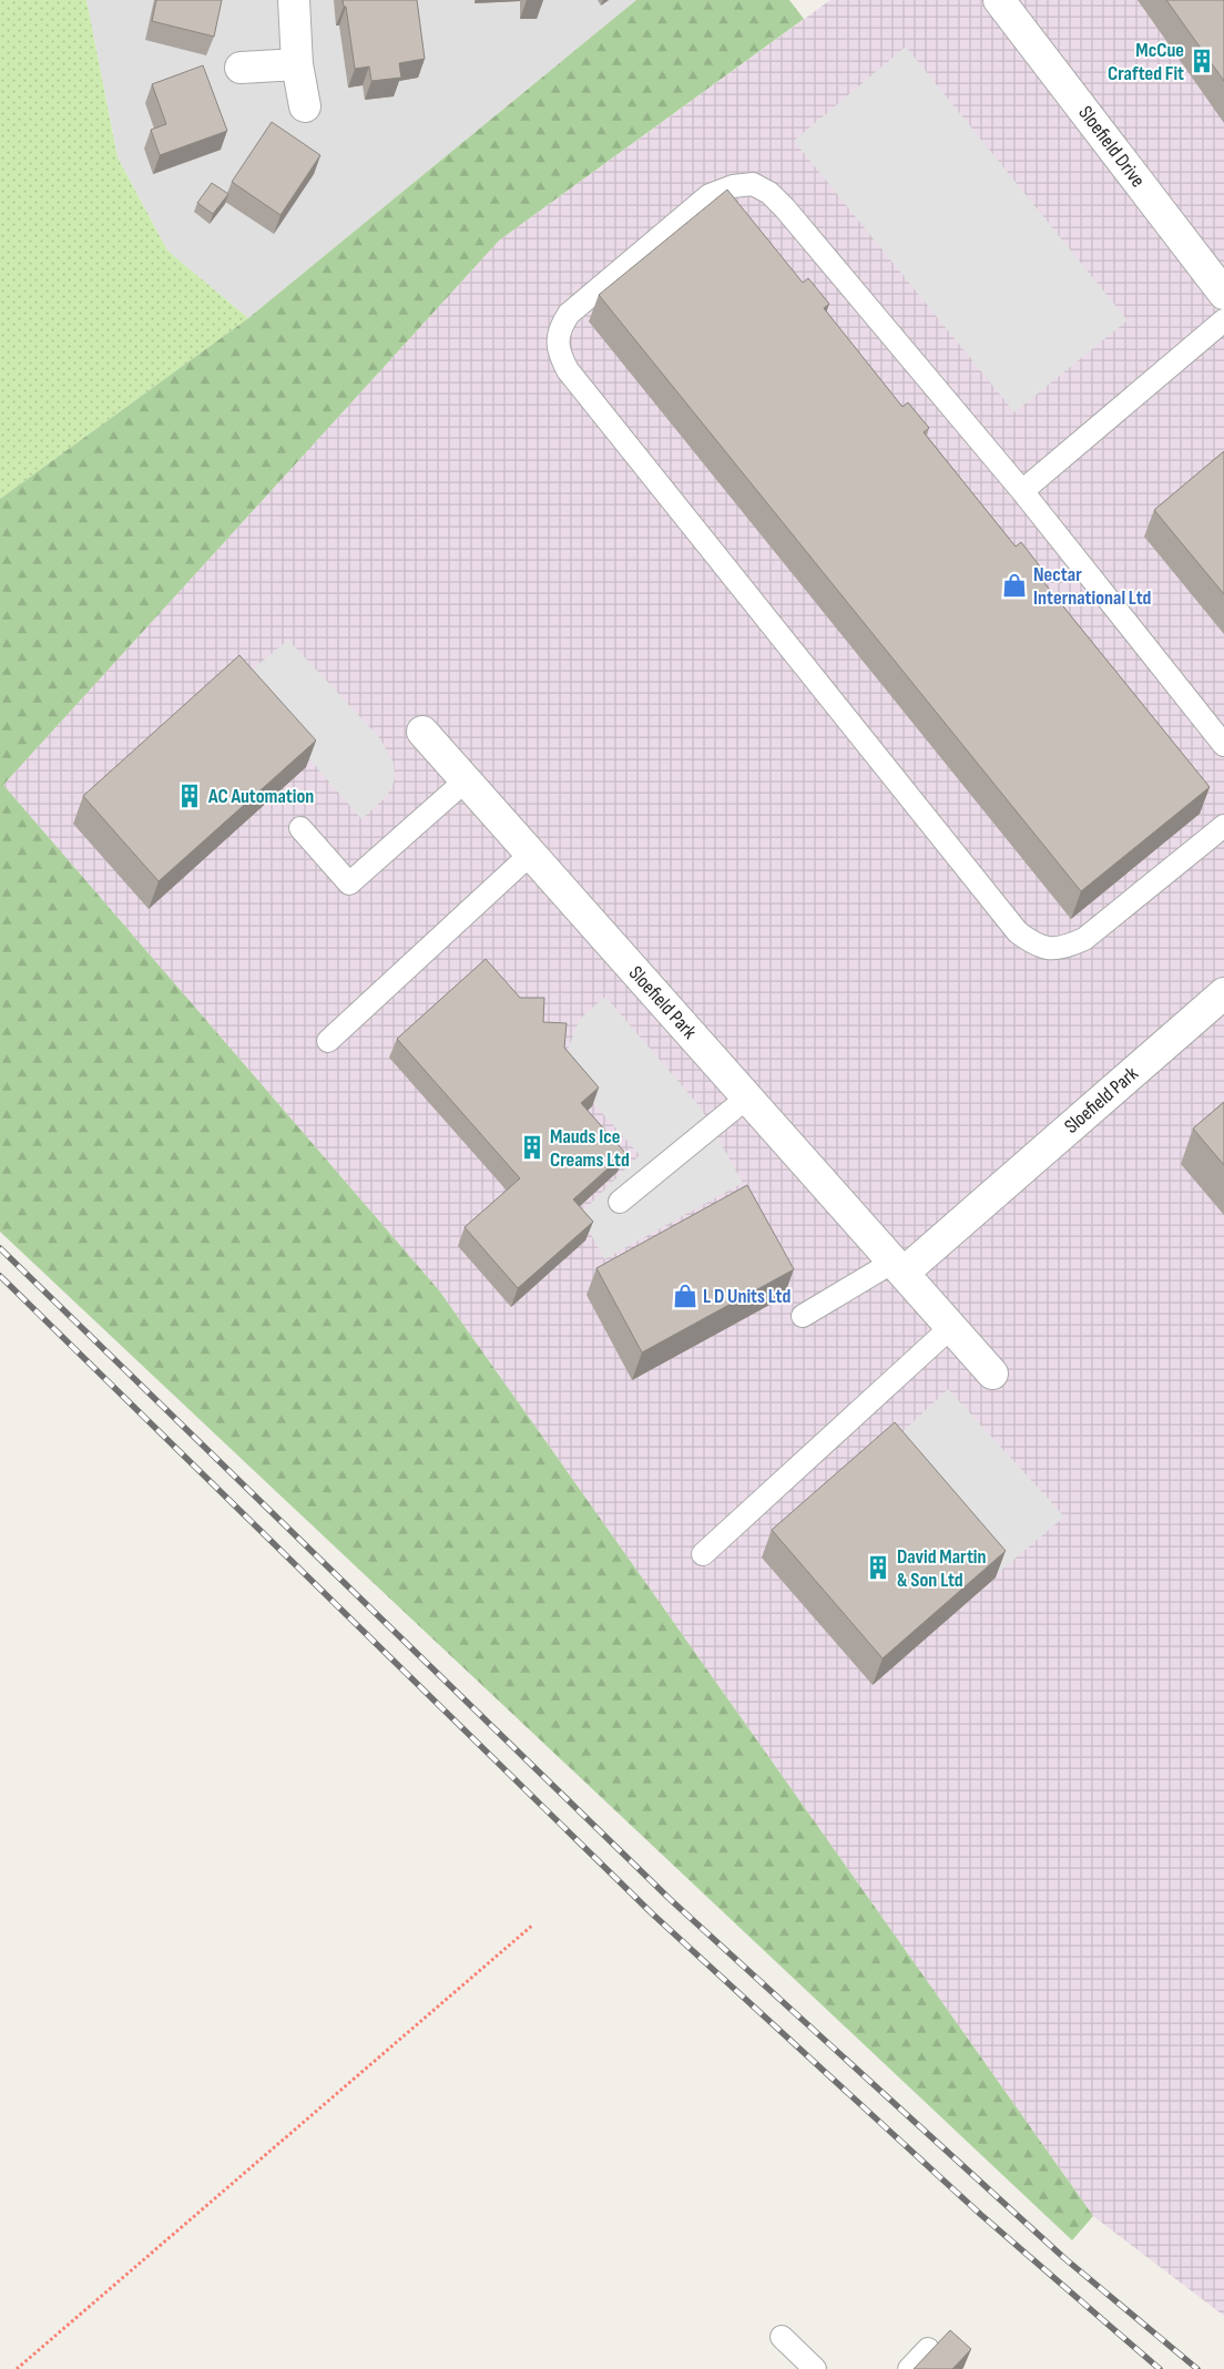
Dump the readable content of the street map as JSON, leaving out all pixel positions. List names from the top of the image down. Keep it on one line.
{"streets":{"street":["Sloefield Drive","Sloefield Park"]},"places":{"building":["McCue Crafted Fit","AC Automation","Mauds Ice Creams Ltd","David Martin & Son Ltd"],"shop":["Nectar International Ltd","L D Units Ltd"]}}
